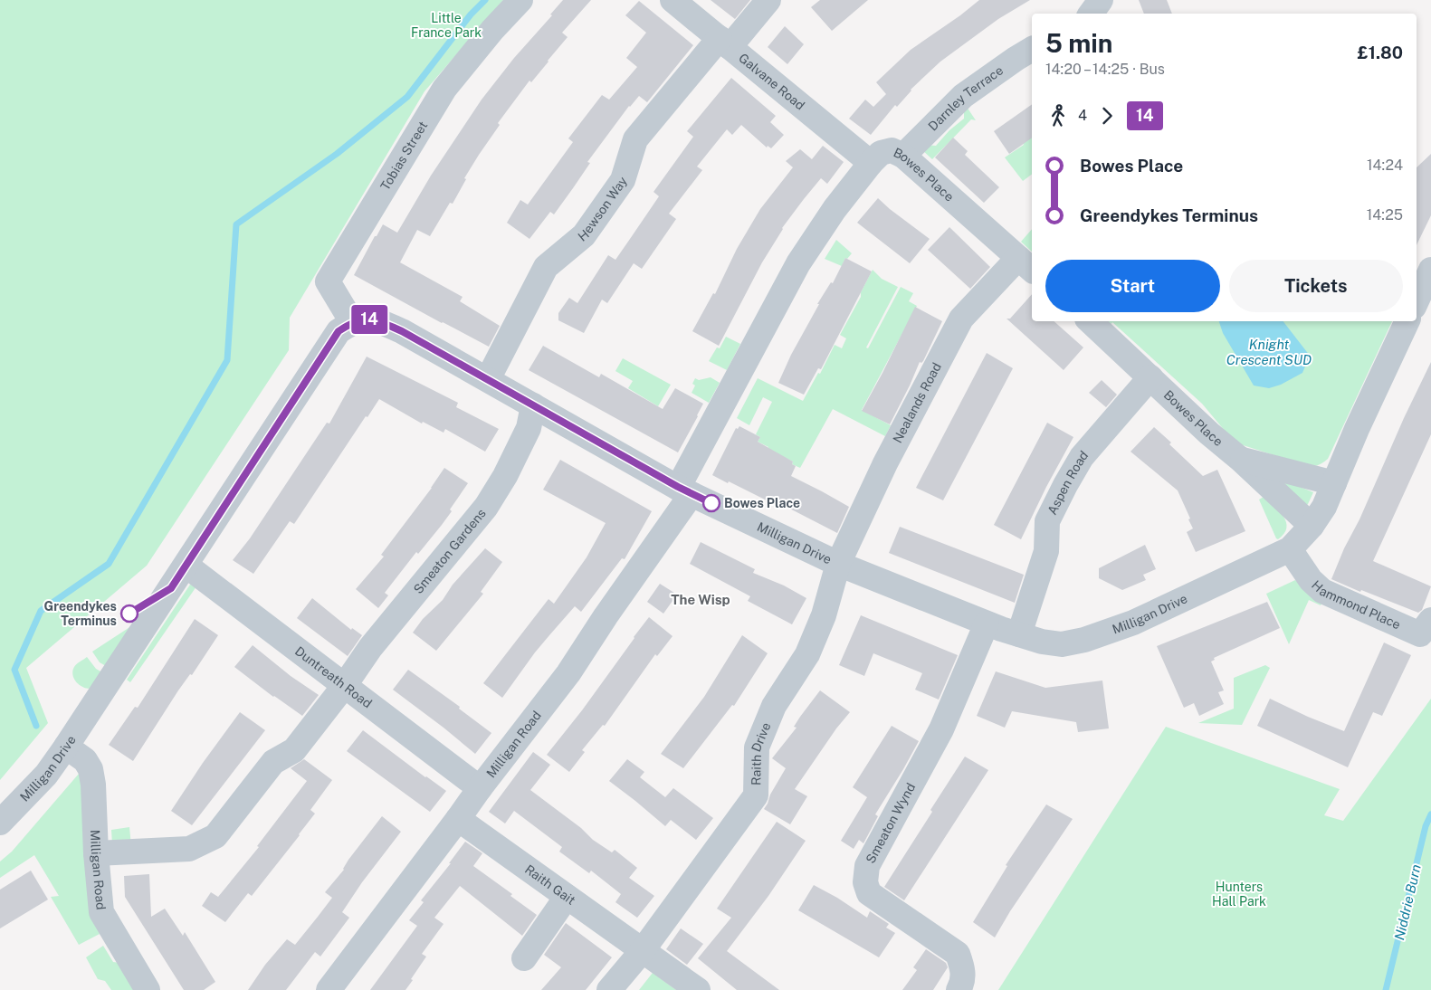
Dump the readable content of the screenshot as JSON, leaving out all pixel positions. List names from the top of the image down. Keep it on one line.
{"streets":{"street":["Galvane Road","Darnley Terrace","Tobias Street","Bowes Place","Hewson Way","Nealands Road","Aspen Road","Milligan Drive","Smeaton Gardens","Hammond Place","Duntreath Road","Milligan Road","Raith Drive","Smeaton Wynd","Raith Gait"]},"crossings":[["Galvane Road","Bowes Place"],["Galvane Road","Hewson Way"],["Darnley Terrace","Bowes Place"],["Tobias Street","Milligan Drive"],["Bowes Place","Nealands Road"],["Bowes Place","Aspen Road"],["Bowes Place","Milligan Drive"],["Bowes Place","Milligan Road"],["Hewson Way","Milligan Drive"],["Nealands Road","Milligan Drive"],["Nealands Road","Raith Drive"],["Aspen Road","Milligan Drive"],["Milligan Drive","Smeaton Gardens"],["Milligan Drive","Hammond Place"],["Milligan Drive","Duntreath Road"],["Milligan Drive","Milligan Road"],["Milligan Drive","Raith Drive"],["Milligan Drive","Smeaton Wynd"],["Smeaton Gardens","Duntreath Road"],["Smeaton Gardens","Milligan Road"],["Duntreath Road","Milligan Road"],["Milligan Road","Raith Gait"],["Raith Drive","Raith Gait"]],"districts":["The Wisp"],"water":["Knight Crescent SUD","Niddrie Burn"],"parks":["Little France Park","Hunters Hall Park"],"places":["Bowes Place","Greendykes Terminus"],"lines":["bus line 14"],"page":{"on_map":"14","heading":["5 min","14:20 – 14:25 · Bus","£1.80"],"legs":["4","14"],"list":[{"name":"Bowes Place","value":"14:24"},{"name":"Greendykes Terminus","value":"14:25"}],"buttons":["Start","Tickets"]}}
